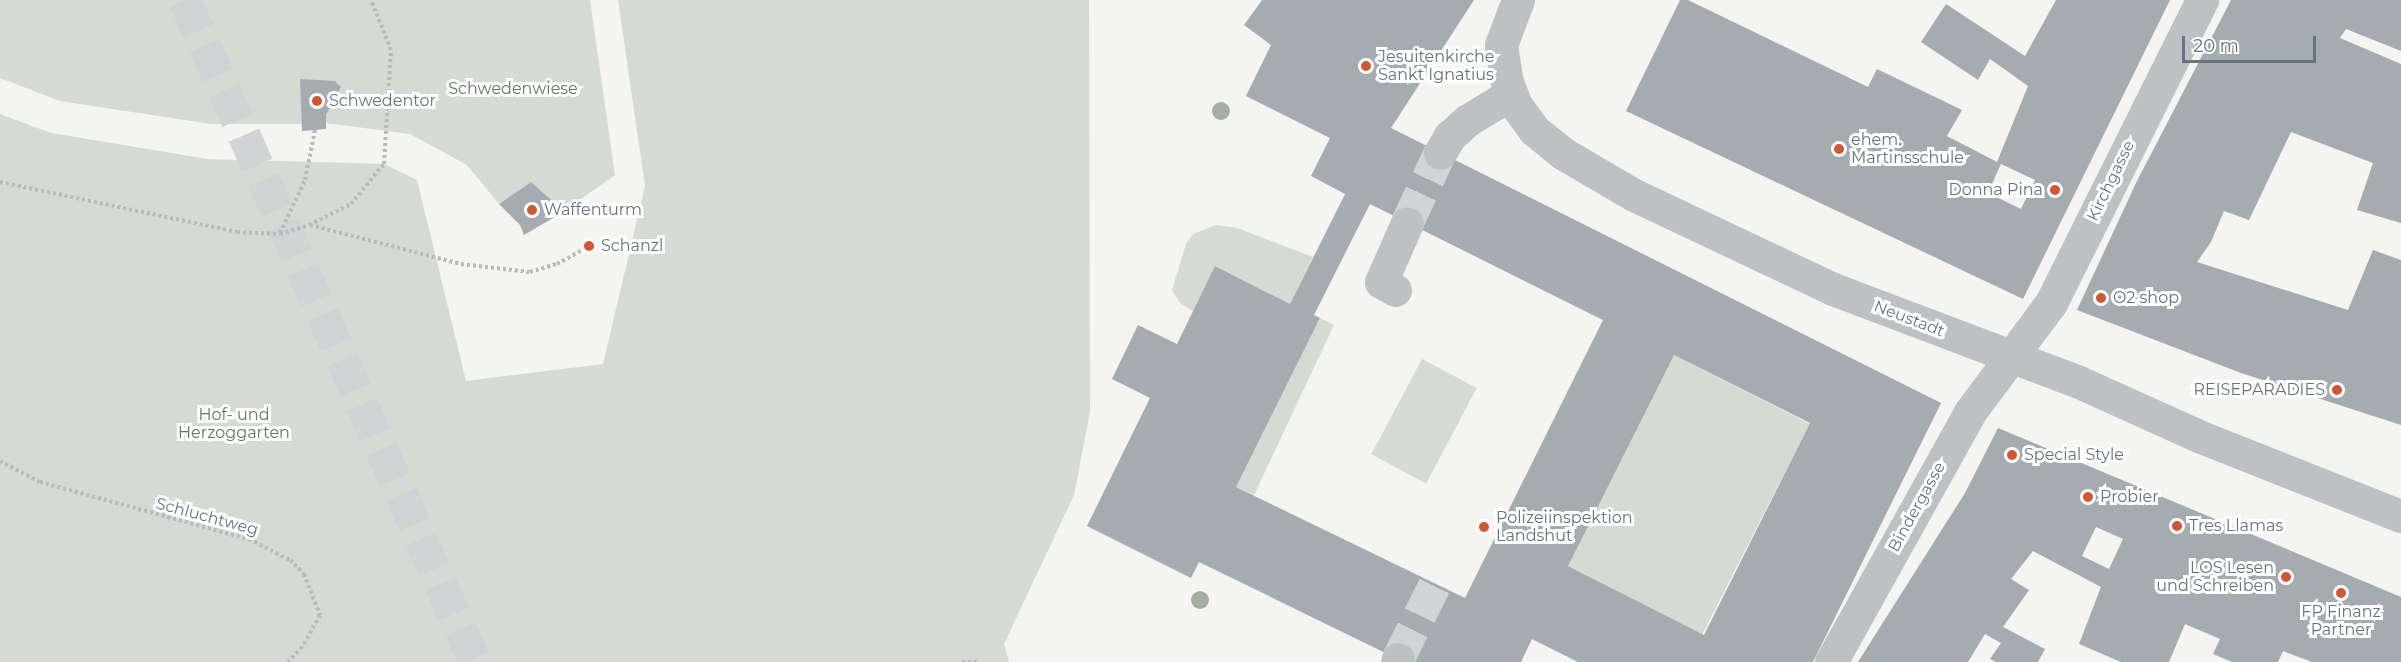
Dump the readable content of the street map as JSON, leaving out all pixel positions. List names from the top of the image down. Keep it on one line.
{"streets":{"street":["Kirchgasse","Neustadt","Bindergasse"],"path":["Schluchtweg"]},"crossings":[["Kirchgasse","Neustadt"],["Kirchgasse","Bindergasse"],["Neustadt","Bindergasse"]],"parks":["Schwedenwiese","Hof- und Herzoggarten"],"places":["Jesuitenkirche Sankt Ignatius","Schwedentor","ehem. Martinsschule","Donna Pina","Waffenturm","Schanzl","O2 shop","REISEPARADIES","Special Style","Probier","Tres Llamas","Polizeiinspektion Landshut","LOS Lesen und Schreiben","FP Finanz Partner"],"scale_bar":"20 m"}
